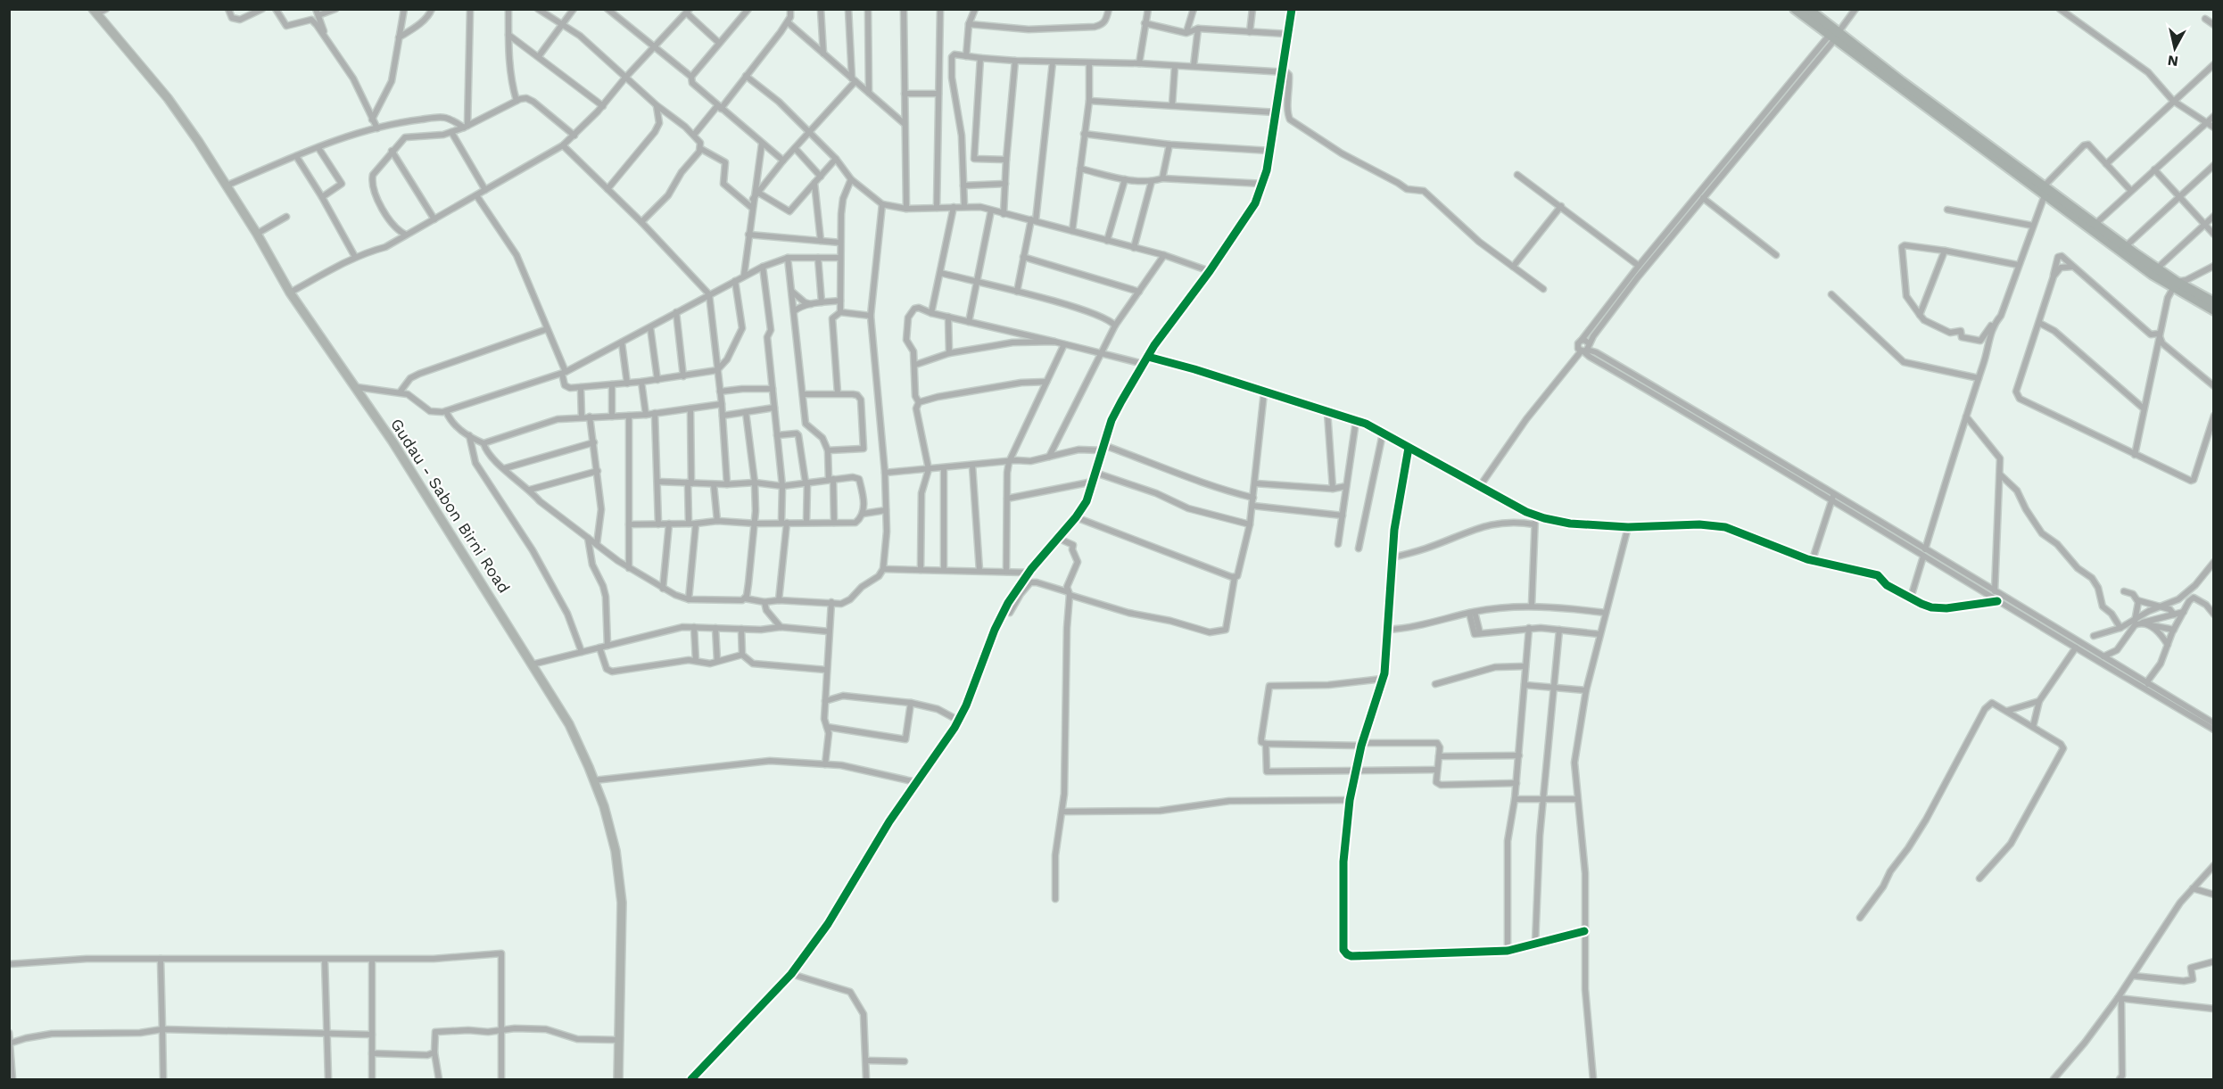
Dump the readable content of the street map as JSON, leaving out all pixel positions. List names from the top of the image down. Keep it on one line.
{"streets":{"main road":["Gudau - Sabon Birni Road"]},"north":"bottom"}
